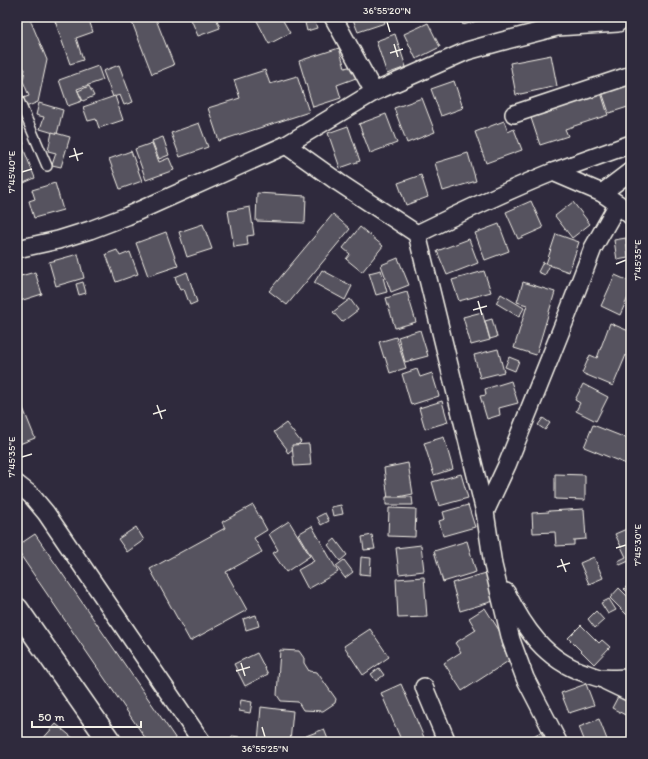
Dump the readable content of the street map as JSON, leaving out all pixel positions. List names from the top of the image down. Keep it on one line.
{"scale_bar":"50 m","coordinates":["36°55'20\"N","7°45'40\"E","7°45'35\"E","7°45'30\"E","36°55'25\"N"]}
